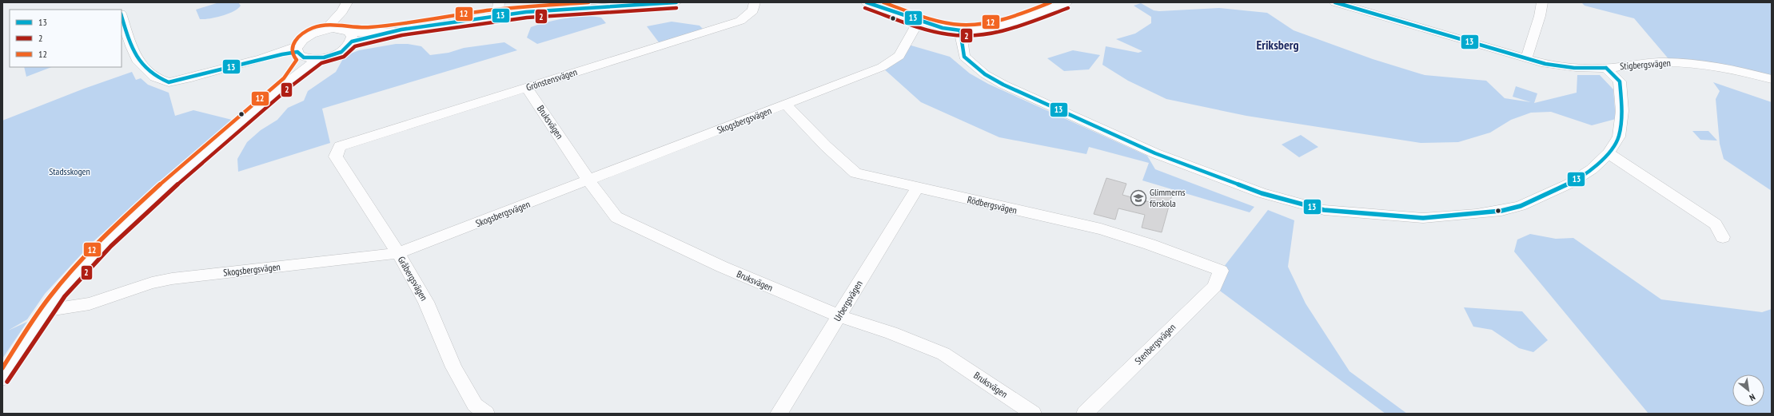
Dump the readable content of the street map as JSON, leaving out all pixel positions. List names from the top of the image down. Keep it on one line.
{"streets":{"street":["Stigbergsvägen","Grönstensvägen","Skogsbergsvägen","Bruksvägen","Rödbergsvägen","Gråbergsvägen","Urbergsvägen","Stenbergsvägen"]},"crossings":[["Grönstensvägen","Bruksvägen"],["Grönstensvägen","Gråbergsvägen"],["Skogsbergsvägen","Bruksvägen"],["Skogsbergsvägen","Rödbergsvägen"],["Skogsbergsvägen","Gråbergsvägen"],["Bruksvägen","Urbergsvägen"],["Rödbergsvägen","Urbergsvägen"],["Rödbergsvägen","Stenbergsvägen"]],"districts":["Eriksberg"],"parks":["Stadsskogen"],"places":{"school or university":["Glimmerns förskola"]},"lines":["transit line 13","transit line 12","transit line 2"],"legend":["13","2","12"],"north":"bottom right"}
